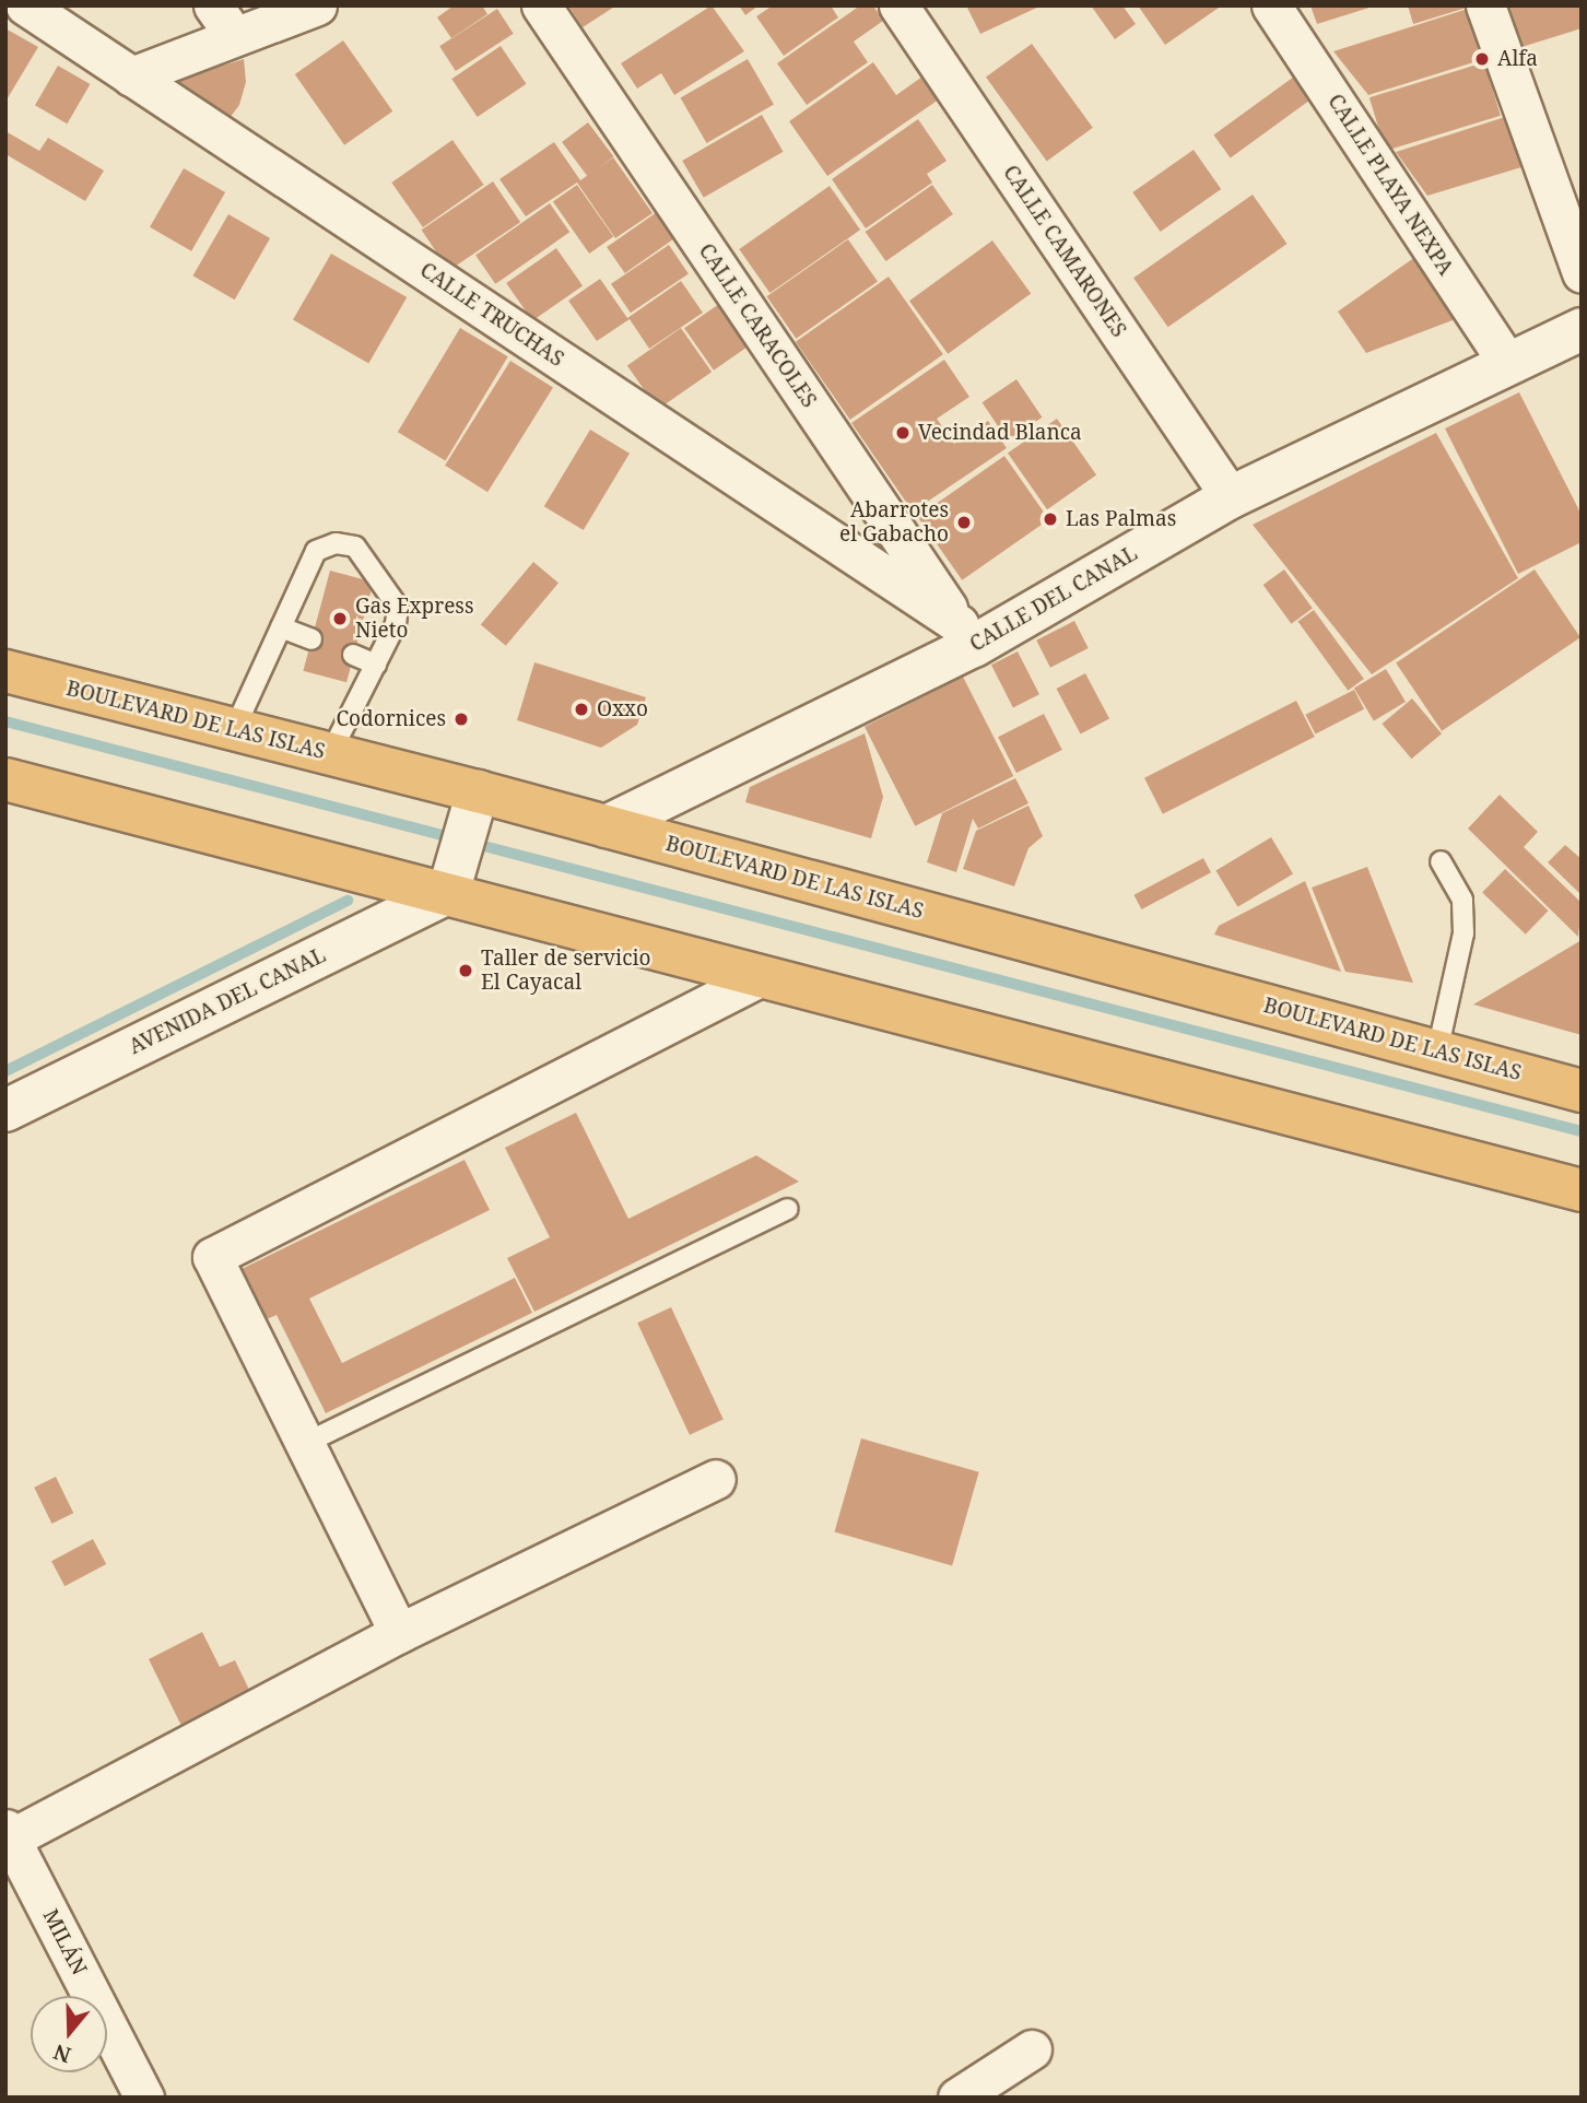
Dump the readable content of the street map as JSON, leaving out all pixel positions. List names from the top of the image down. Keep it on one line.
{"streets":{"highway":["BOULEVARD DE LAS ISLAS"],"street":["CALLE PLAYA NEXPA","CALLE CAMARONES","CALLE TRUCHAS","CALLE CARACOLES","CALLE DEL CANAL","AVENIDA DEL CANAL","MILÁN"]},"crossings":[["CALLE PLAYA NEXPA","CALLE DEL CANAL"],["CALLE CAMARONES","CALLE DEL CANAL"],["CALLE TRUCHAS","CALLE CARACOLES"],["CALLE TRUCHAS","CALLE DEL CANAL"],["CALLE CARACOLES","CALLE DEL CANAL"],["CALLE DEL CANAL","BOULEVARD DE LAS ISLAS"]],"places":["Alfa","Vecindad Blanca","Las Palmas","Abarrotes el Gabacho","Gas Express Nieto","Oxxo","Codornices","Taller de servicio El Cayacal"],"north":"bottom"}
